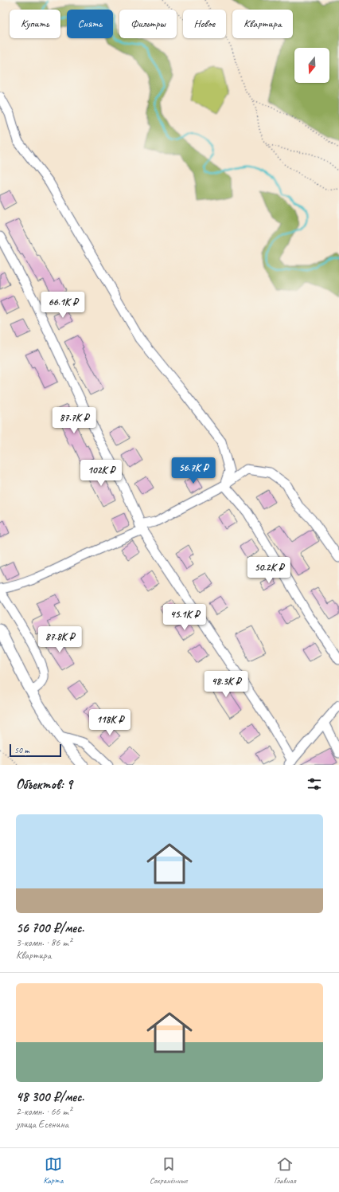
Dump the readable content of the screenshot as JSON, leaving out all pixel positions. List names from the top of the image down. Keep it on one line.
{"scale_bar":"50 m","north":"bottom","page":{"chip":["Купить","Снять","Фильтры","Новое","Квартира"],"price":["66.1K ₽","87.7K ₽","56.7K ₽","102K ₽","50.2K ₽","45.1K ₽","87.8K ₽","48.3K ₽","118K ₽"],"scale":"50 m","heading":"Объектов: 9","list":[{"name":"56 700 ₽/мес.","note":"3-комн. · 86 m² · Квартира"},{"name":"48 300 ₽/мес.","note":"2-комн. · 66 m² · улица Есенина"}],"tabs":["Карта","Сохранённые","Главная"]}}
